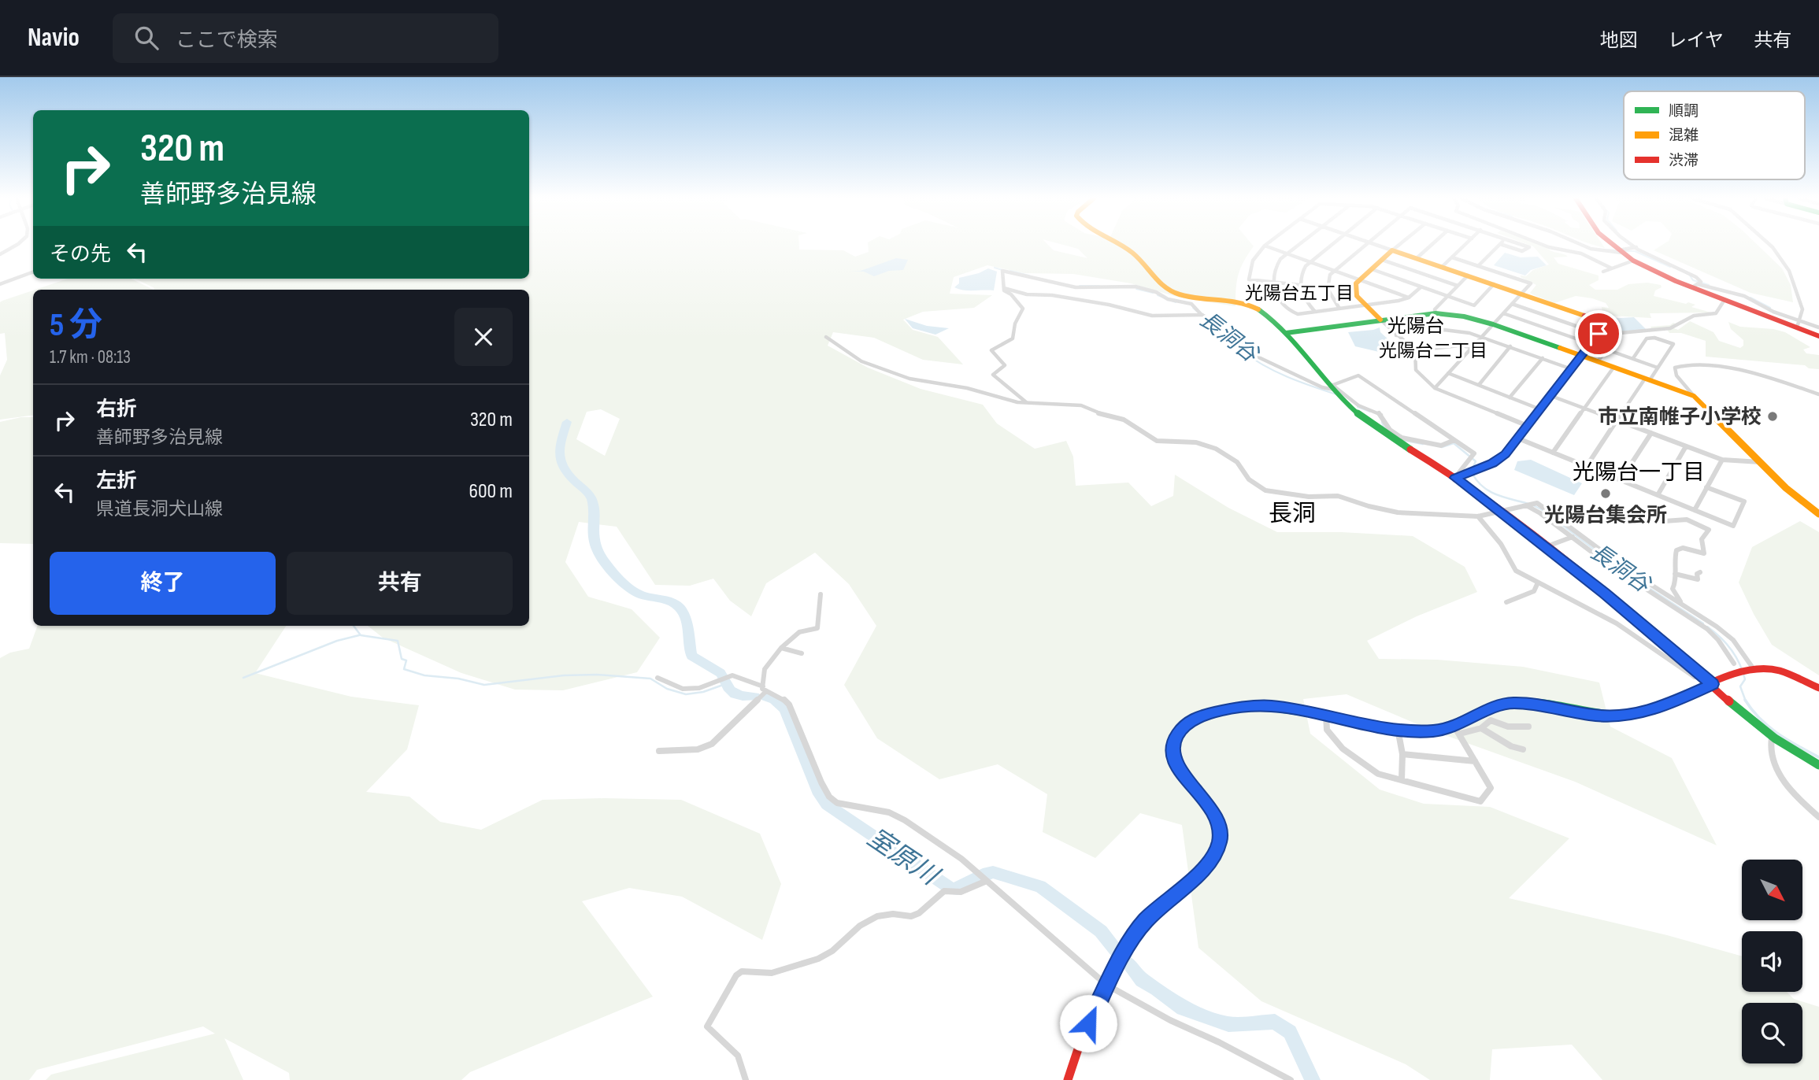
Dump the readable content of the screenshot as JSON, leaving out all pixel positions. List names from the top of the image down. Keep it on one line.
{"districts":["光陽台五丁目","光陽台","光陽台二丁目","光陽台一丁目","長洞"],"water":["長洞谷","室原川"],"places":["市立南帷子小学校","光陽台集会所"],"legend":["順調","混雑","渋滞"],"north":"bottom right","page":{"header":"Navio","search":"ここで検索","nav":["地図","レイヤ","共有"],"turn":["320 m","善師野多治見線"],"then":"その先","heading":["5 分","1.7 km · 08:13"],"list":[{"name":"右折","note":"善師野多治見線","value":"320 m"},{"name":"左折","note":"県道長洞犬山線","value":"600 m"}],"buttons":["終了","共有"]}}
